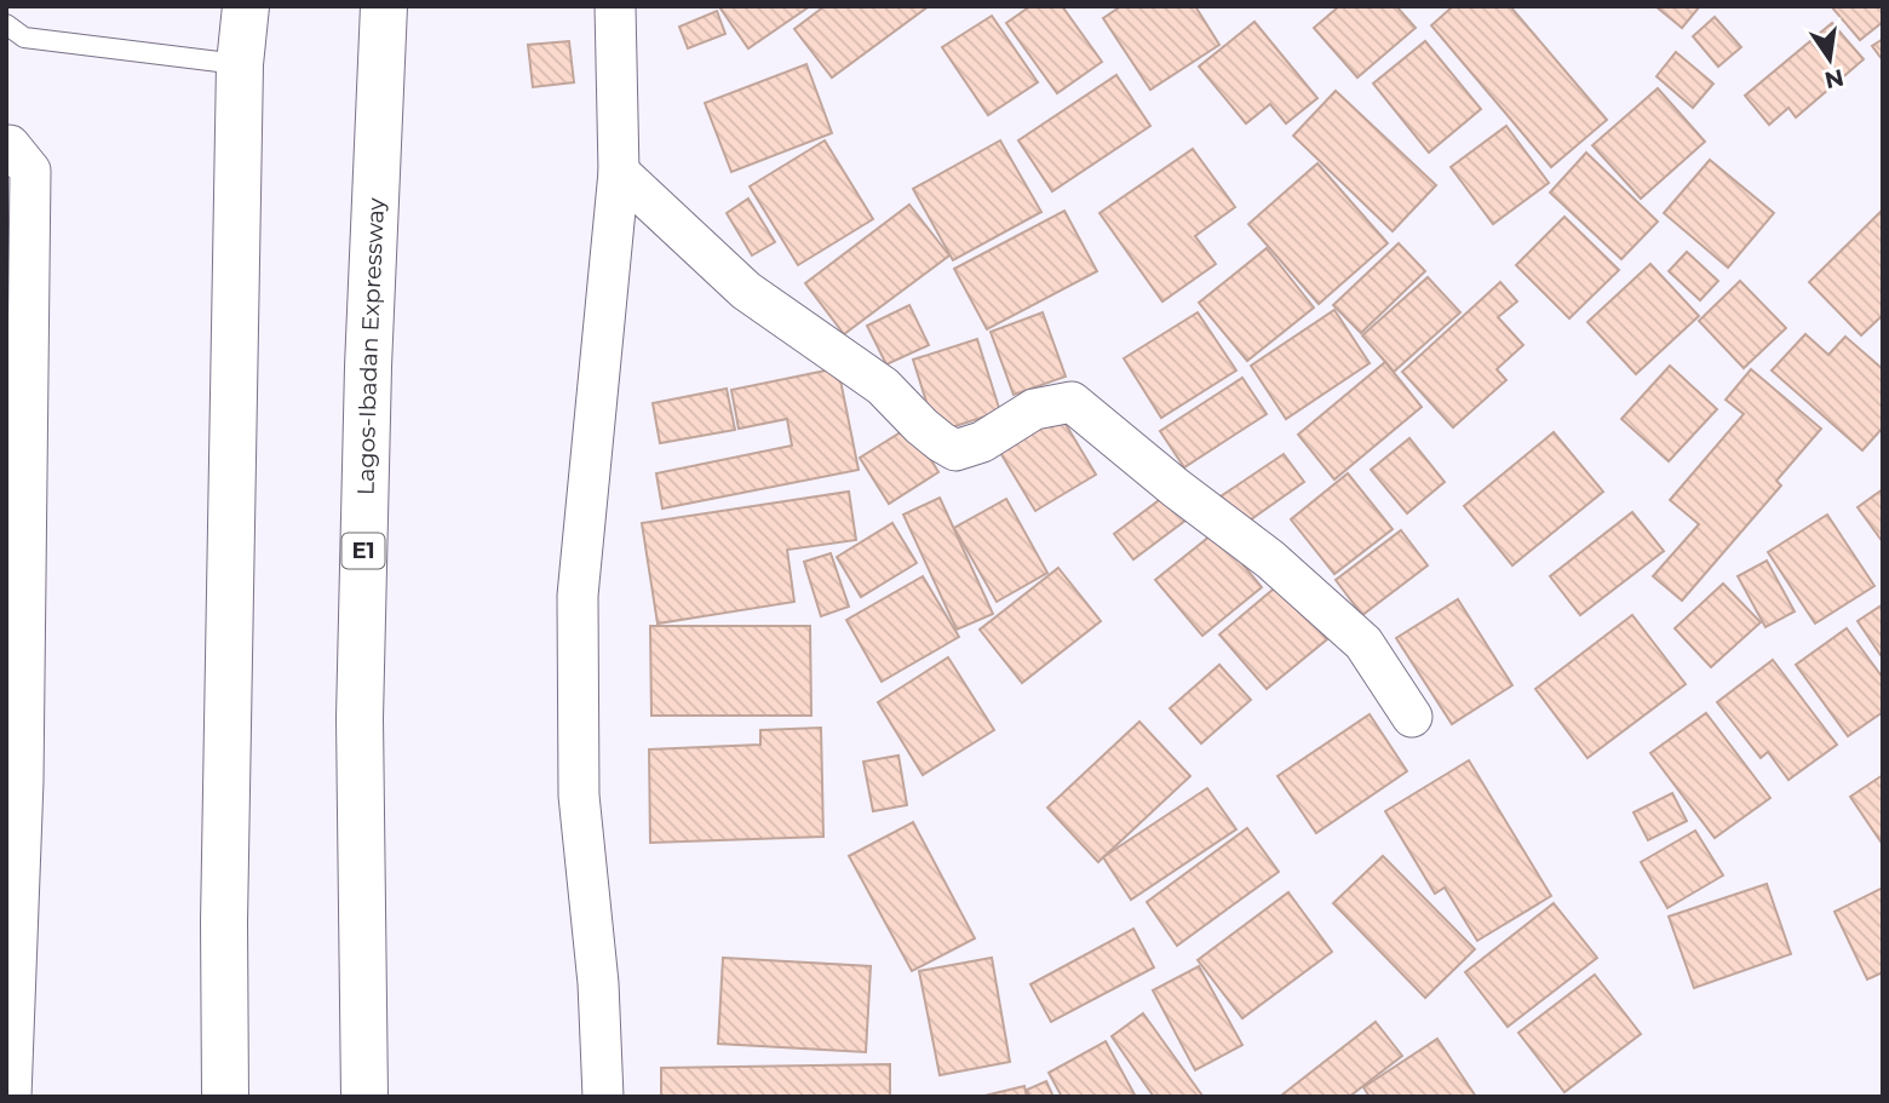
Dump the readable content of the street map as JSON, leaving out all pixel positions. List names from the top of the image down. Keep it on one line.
{"streets":{"highway":["Lagos-Ibadan Expressway","E1"]},"north":"bottom"}
